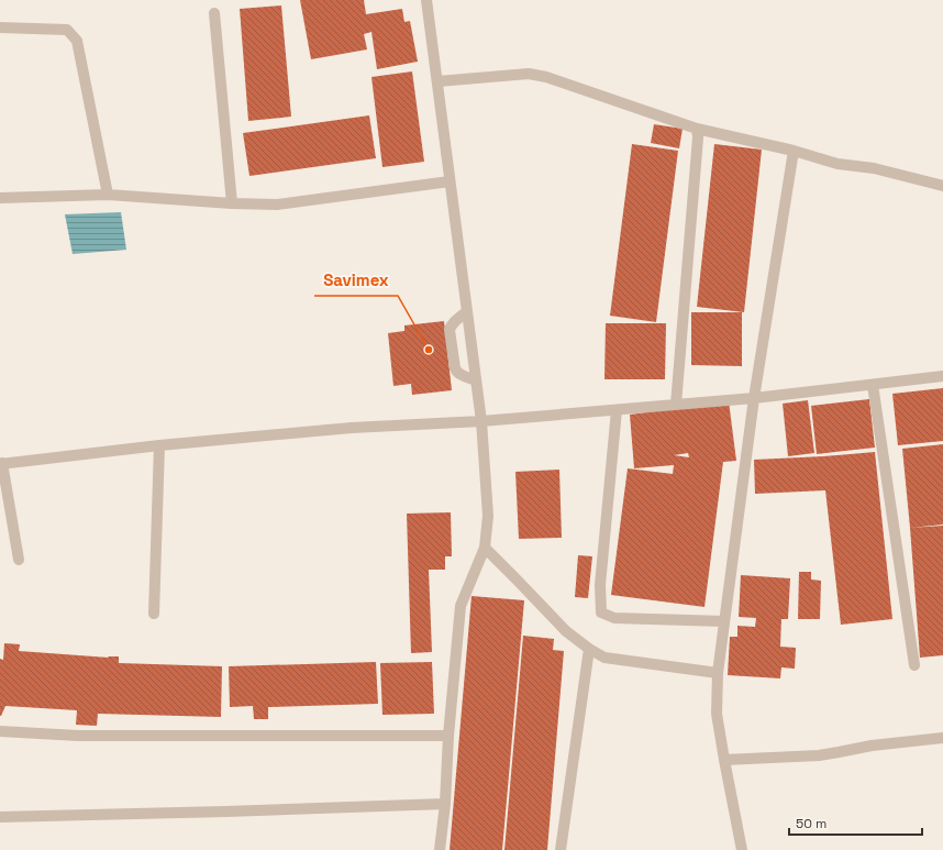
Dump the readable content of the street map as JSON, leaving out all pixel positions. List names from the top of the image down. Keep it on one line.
{"places":["Savimex"],"scale_bar":"50 m"}
